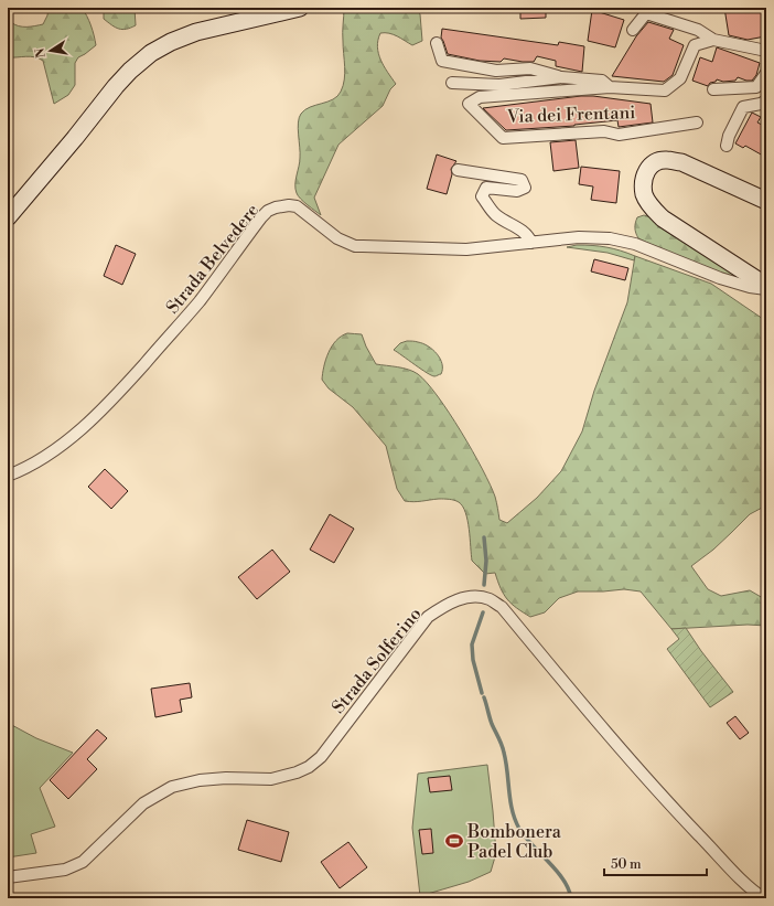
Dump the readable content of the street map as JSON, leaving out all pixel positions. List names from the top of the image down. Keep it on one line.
{"streets":{"street":["Via dei Frentani","Strada Belvedere","Strada Solferino"]},"places":{"sports":["Bombonera Padel Club"]},"scale_bar":"50 m","north":"left"}
